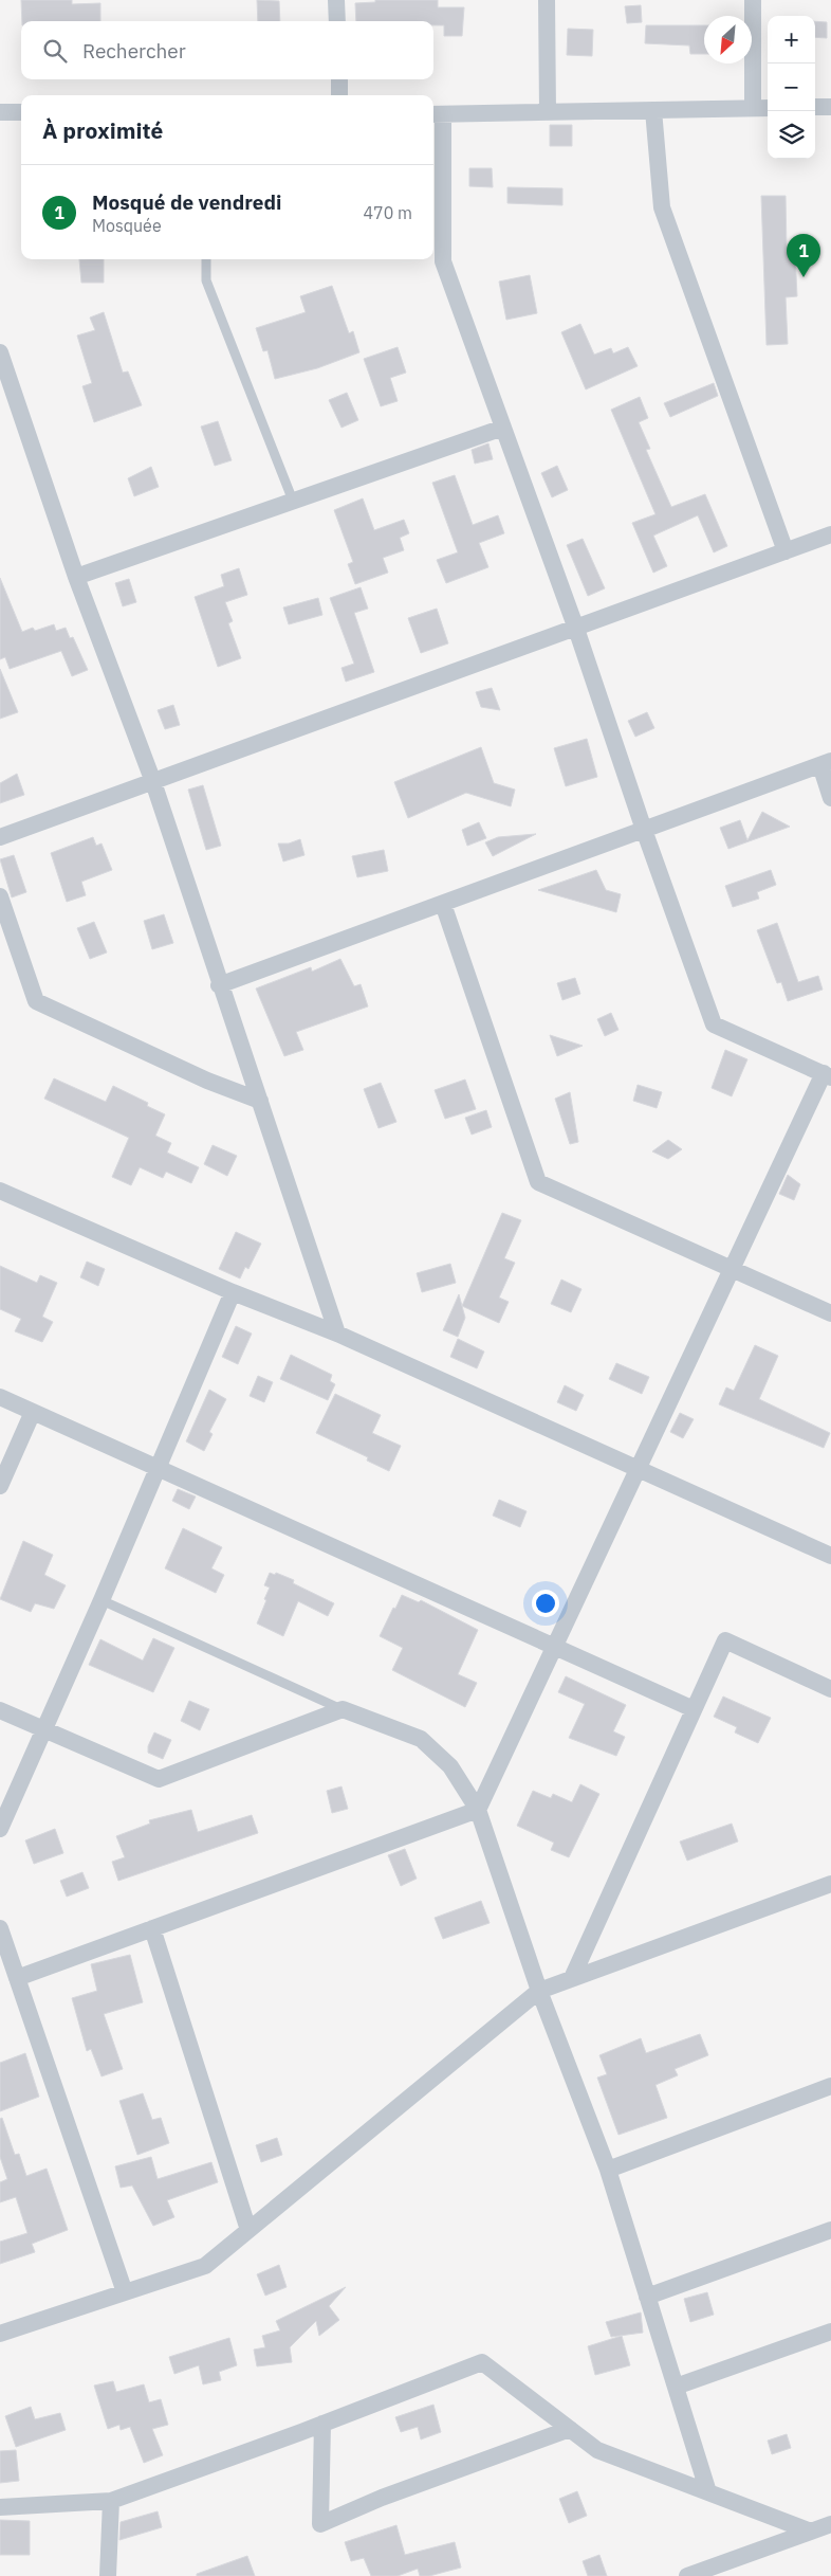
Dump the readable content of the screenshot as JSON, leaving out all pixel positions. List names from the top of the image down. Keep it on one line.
{"north":"bottom left","page":{"map_buttons":["+","−"],"search":"Rechercher","heading":"À proximité","list":[{"mark":"1","name":"Mosqué de vendredi","note":"Mosquée","value":"470 m"}],"pins":"1"}}
